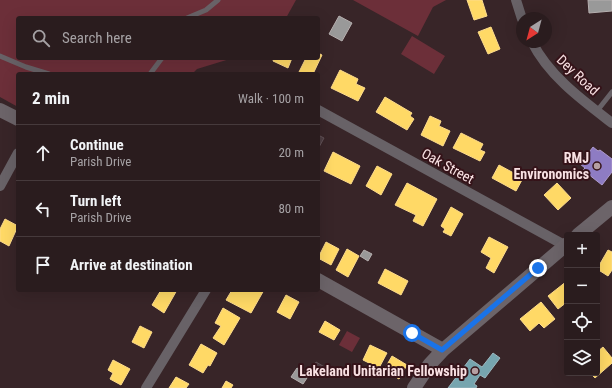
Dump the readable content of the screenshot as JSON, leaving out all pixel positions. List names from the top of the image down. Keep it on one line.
{"streets":{"street":["Dey Road","Oak Street"]},"places":["RMJ Environomics","Lakeland Unitarian Fellowship"],"north":"bottom left","page":{"search":"Search here","heading":["2 min","Walk · 100 m"],"list":[["Continue","Parish Drive","20 m"],["Turn left","Parish Drive","80 m"],"Arrive at destination"],"map_buttons":["+","−"]}}
